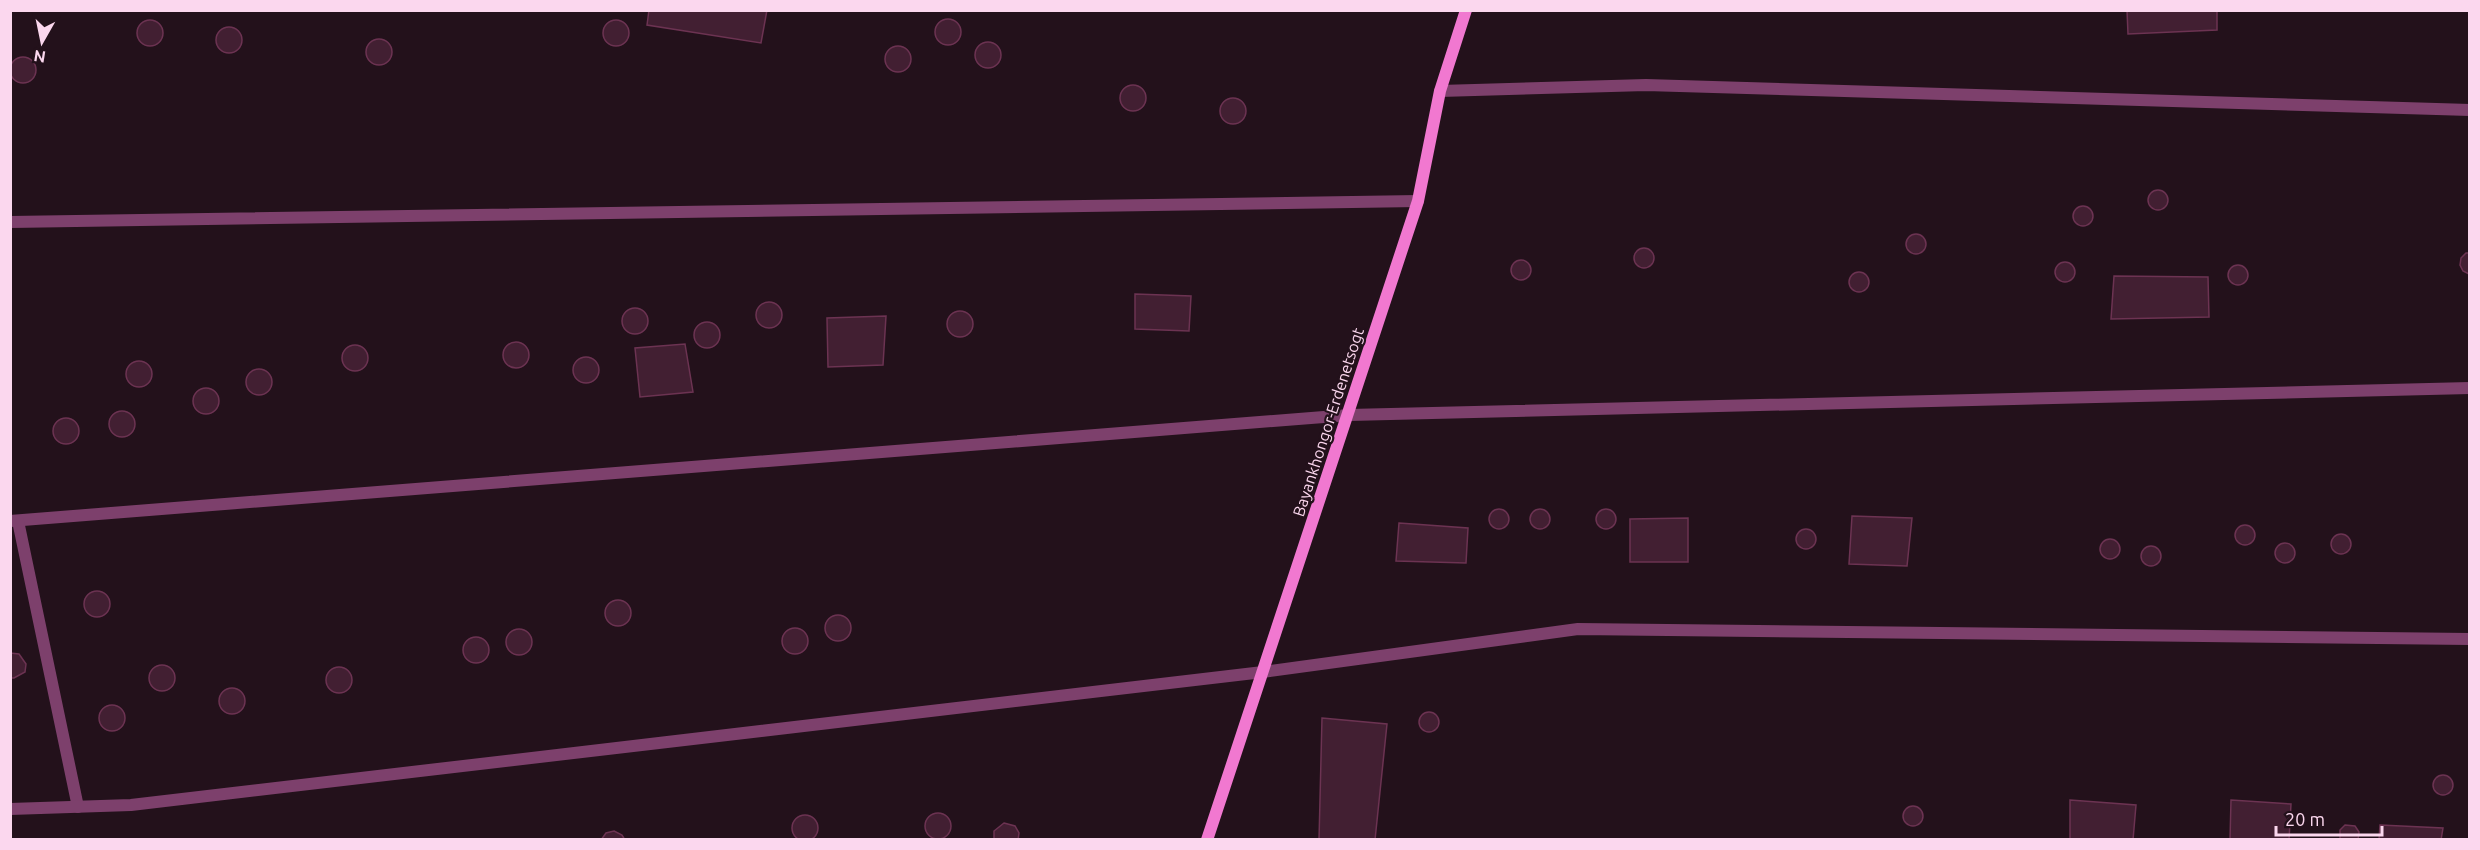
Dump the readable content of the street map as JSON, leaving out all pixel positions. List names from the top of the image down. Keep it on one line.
{"streets":{"street":["Bayankhongor-Erdenetsogt"]},"scale_bar":"20 m","north":"bottom"}
